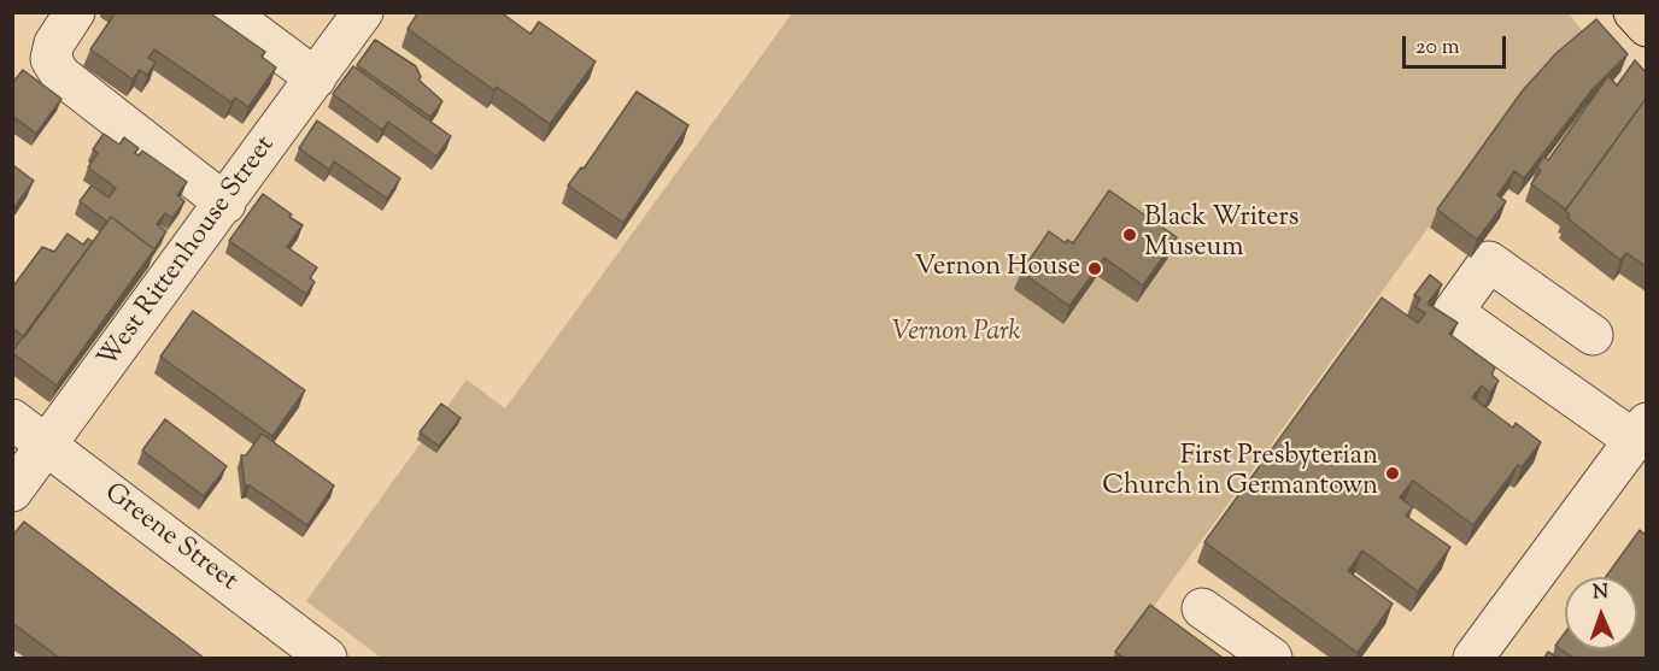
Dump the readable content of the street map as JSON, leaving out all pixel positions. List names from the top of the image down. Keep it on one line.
{"streets":{"street":["West Rittenhouse Street","Greene Street"]},"crossings":[["West Rittenhouse Street","Greene Street"]],"parks":["Vernon Park"],"places":["Black Writers Museum","Vernon House","First Presbyterian Church in Germantown"],"scale_bar":"20 m","north":"top"}
